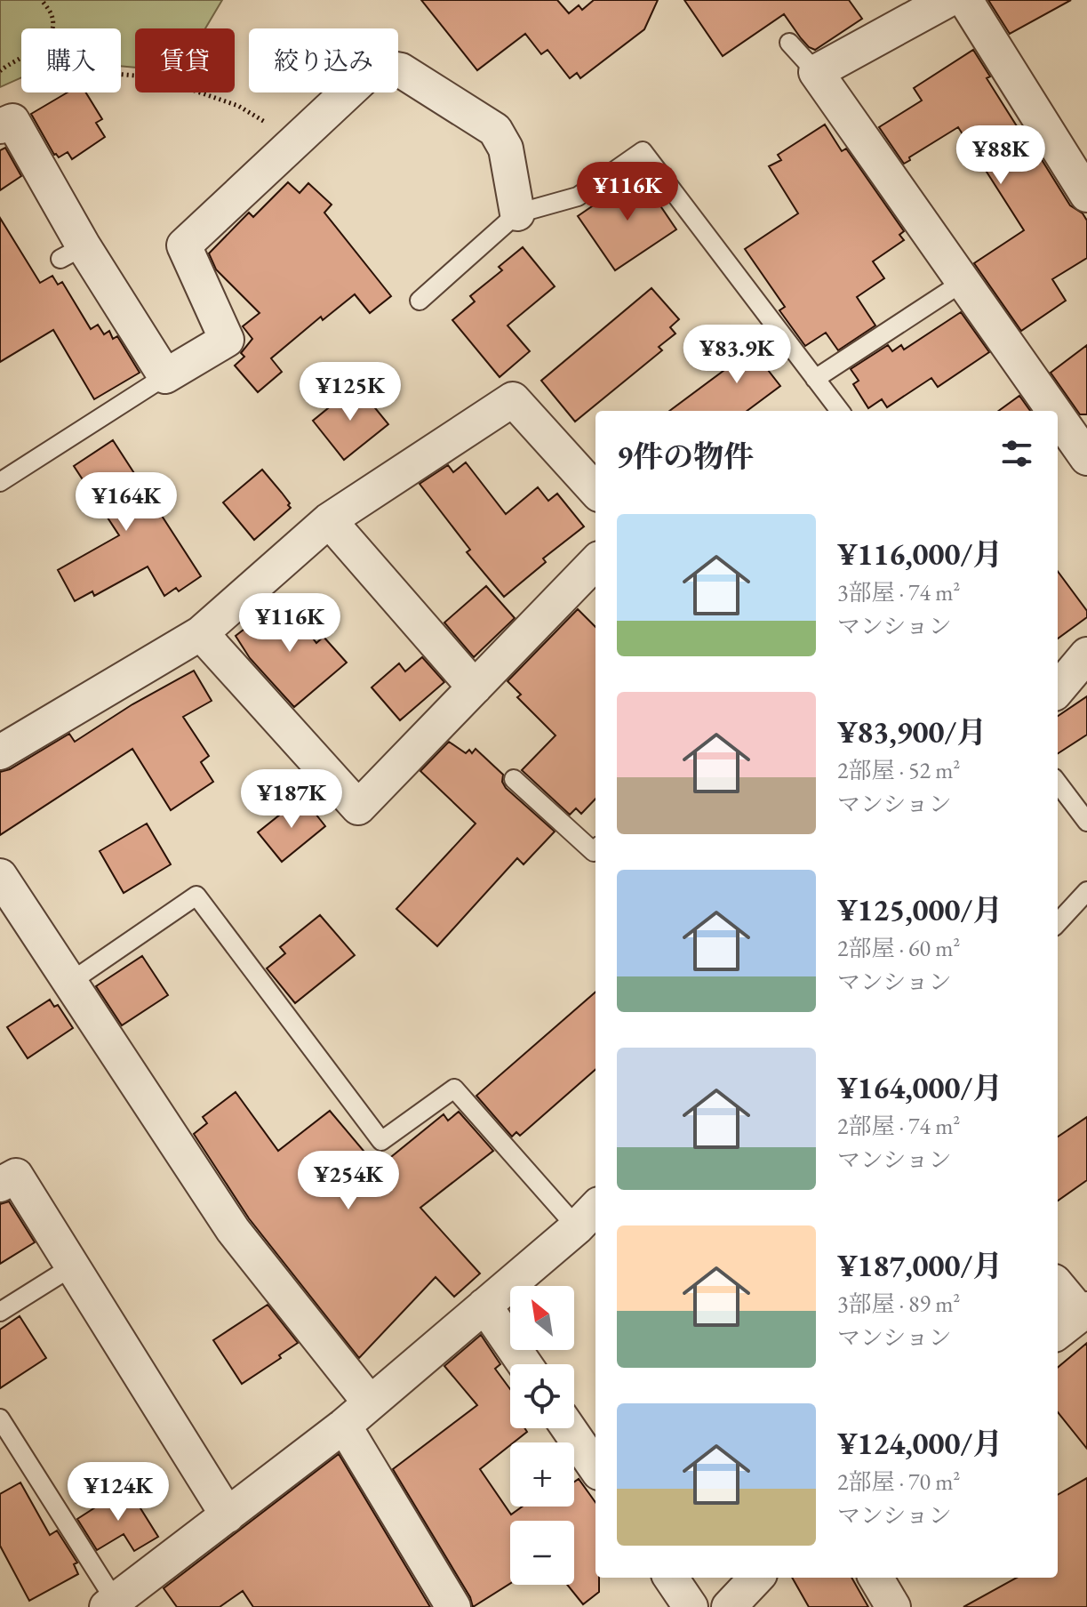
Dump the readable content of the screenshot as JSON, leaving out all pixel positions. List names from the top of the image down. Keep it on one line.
{"north":"top left","page":{"chip":["購入","賃貸","絞り込み"],"price":["¥88K","¥116K","¥83.9K","¥125K","¥164K","¥116K","¥187K","¥254K","¥124K"],"heading":"9件の物件","list":[{"name":"¥116,000/月","note":"3部屋 · 74 m² · マンション"},{"name":"¥83,900/月","note":"2部屋 · 52 m² · マンション"},{"name":"¥125,000/月","note":"2部屋 · 60 m² · マンション"},{"name":"¥164,000/月","note":"2部屋 · 74 m² · マンション"},{"name":"¥187,000/月","note":"3部屋 · 89 m² · マンション"},{"name":"¥124,000/月","note":"2部屋 · 70 m² · マンション"}],"map_buttons":["+","−"]}}
